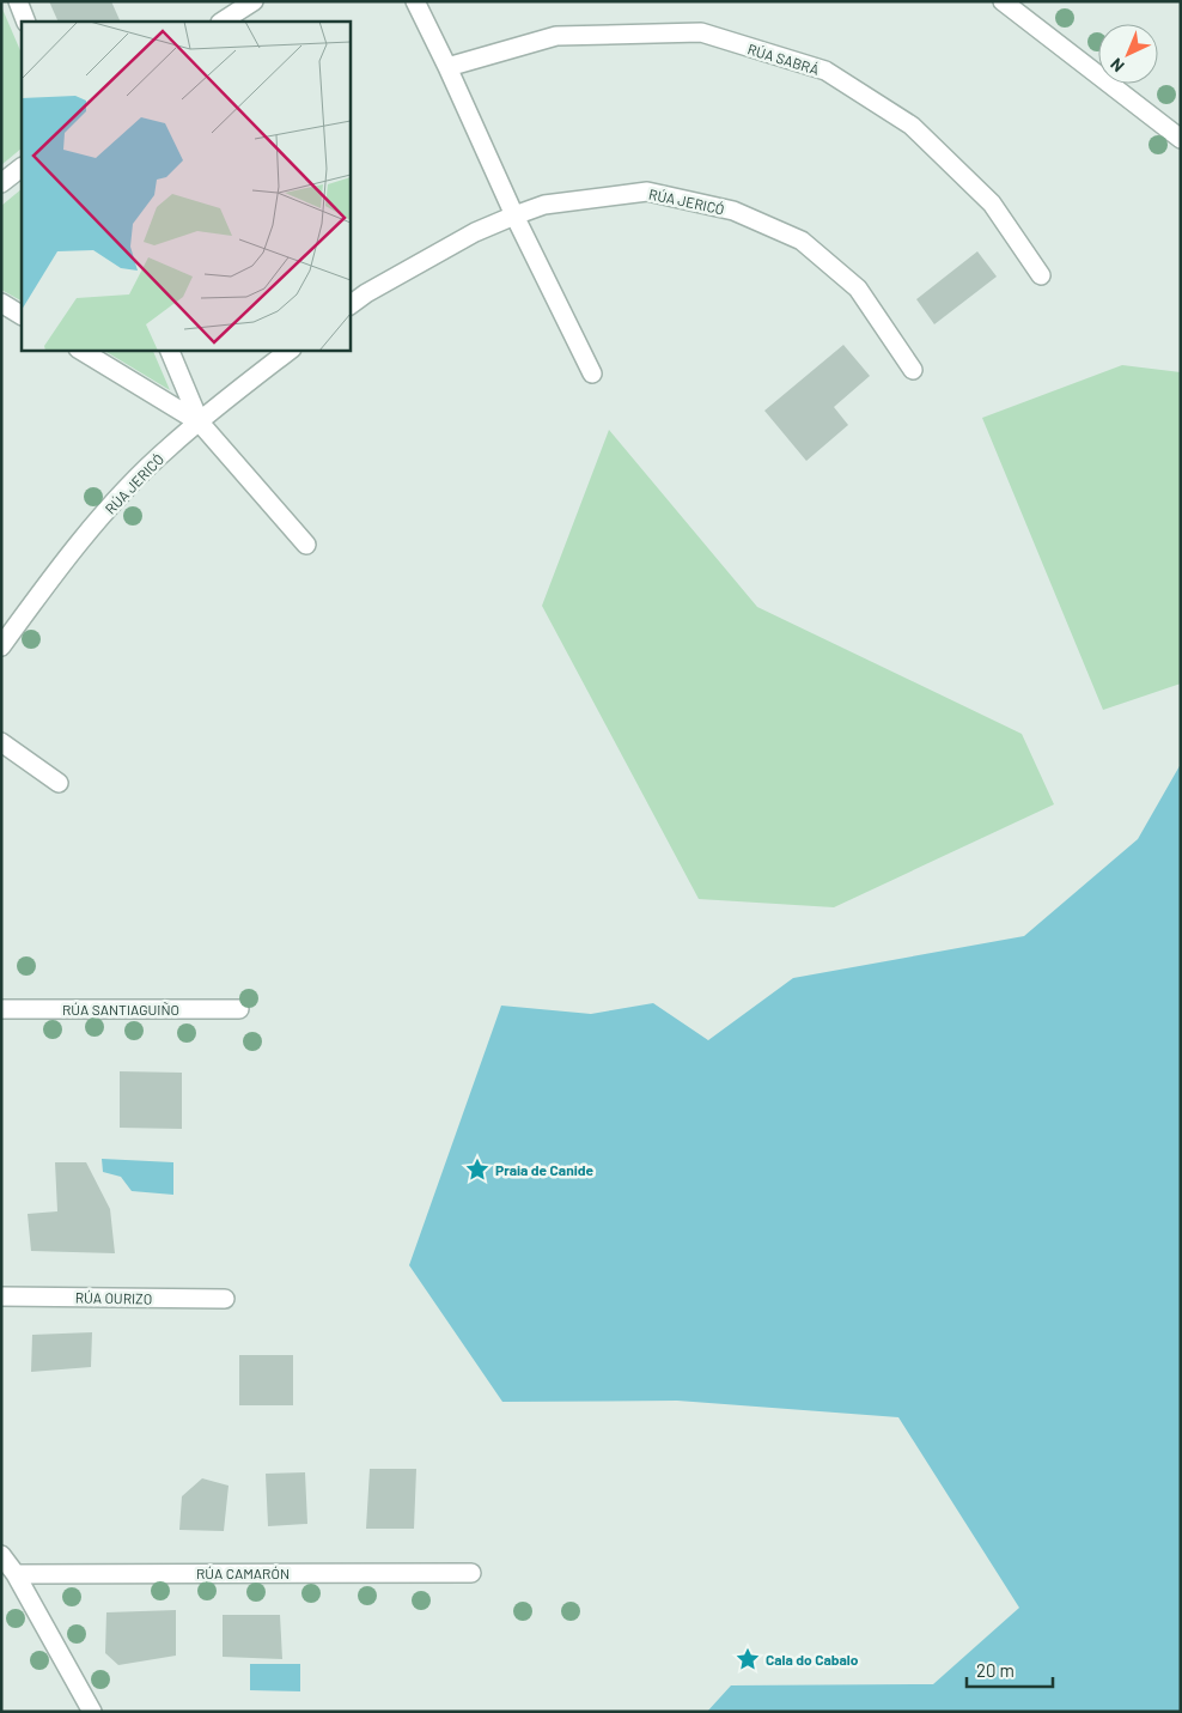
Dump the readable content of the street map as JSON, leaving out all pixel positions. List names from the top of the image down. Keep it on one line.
{"streets":{"street":["RÚA SABRÁ","RÚA JERICÓ","RÚA SANTIAGUIÑO","RÚA OURIZO","RÚA CAMARÓN"]},"places":{"place":["Praia de Canide","Cala do Cabalo"]},"scale_bar":"20 m","north":"bottom left"}
